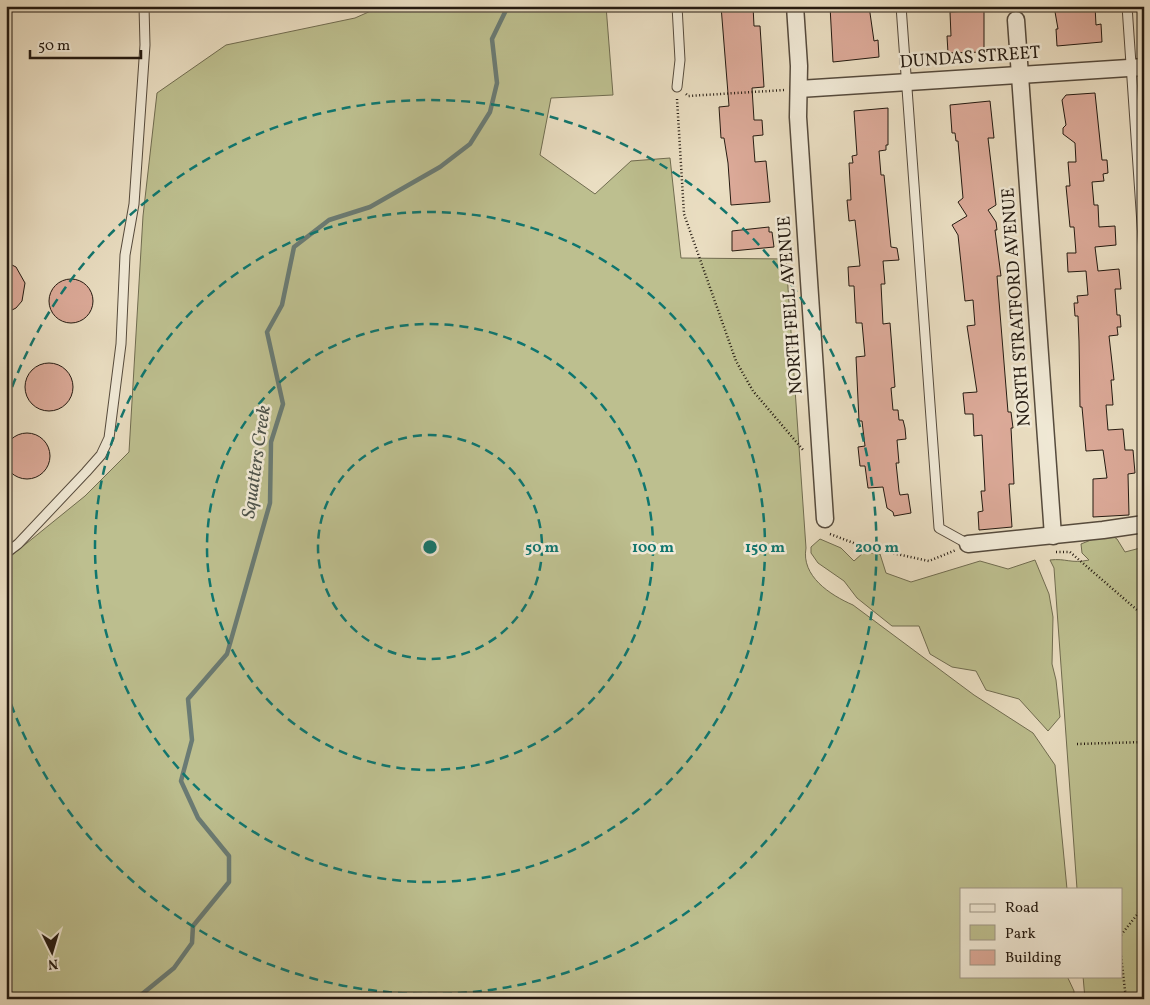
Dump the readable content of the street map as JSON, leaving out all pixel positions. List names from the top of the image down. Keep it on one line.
{"streets":{"street":["DUNDAS STREET","NORTH FELL AVENUE","NORTH STRATFORD AVENUE"]},"crossings":[["DUNDAS STREET","NORTH FELL AVENUE"],["DUNDAS STREET","NORTH STRATFORD AVENUE"]],"water":["Squatters Creek"],"legend":["Road","Park","Building"],"scale_bar":"50 m","north":"bottom","rings":["50 m","100 m","150 m","200 m"]}
